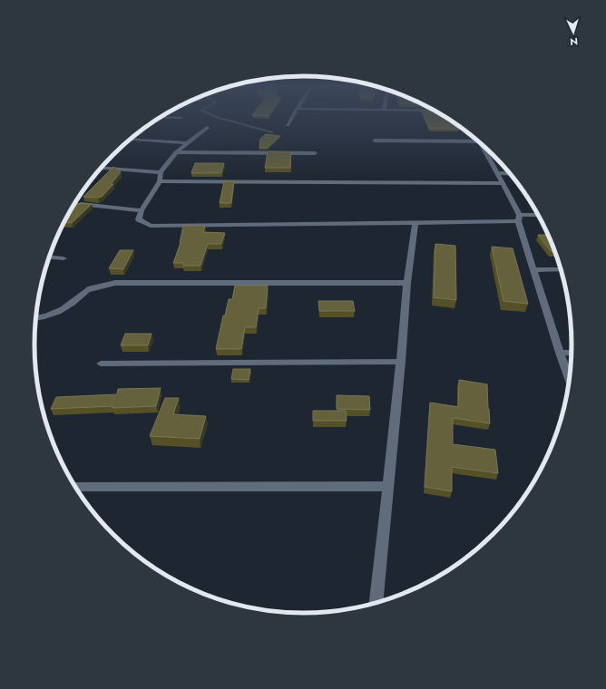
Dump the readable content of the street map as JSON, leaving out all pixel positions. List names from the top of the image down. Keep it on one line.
{"north":"bottom"}
